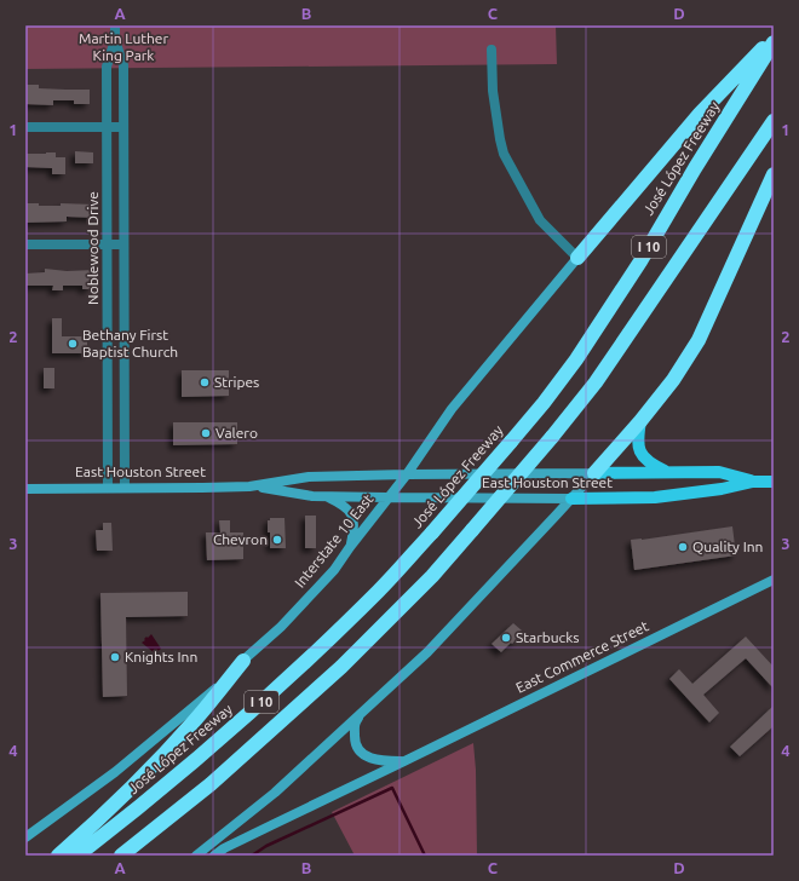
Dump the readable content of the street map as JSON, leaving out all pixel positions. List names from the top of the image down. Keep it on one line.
{"streets":{"highway":["José López Freeway","I 10"],"main road":["East Houston Street","Interstate 10 East","East Commerce Street"],"street":["Noblewood Drive"]},"crossings":[["Noblewood Drive","East Houston Street"],["East Houston Street","Interstate 10 East"]],"parks":["Martin Luther King Park"],"places":["Bethany First Baptist Church","Stripes","Valero","Chevron","Quality Inn","Starbucks","Knights Inn"],"grid":{"columns":["A","B","C","D"],"rows":["1","2","3","4"]}}
